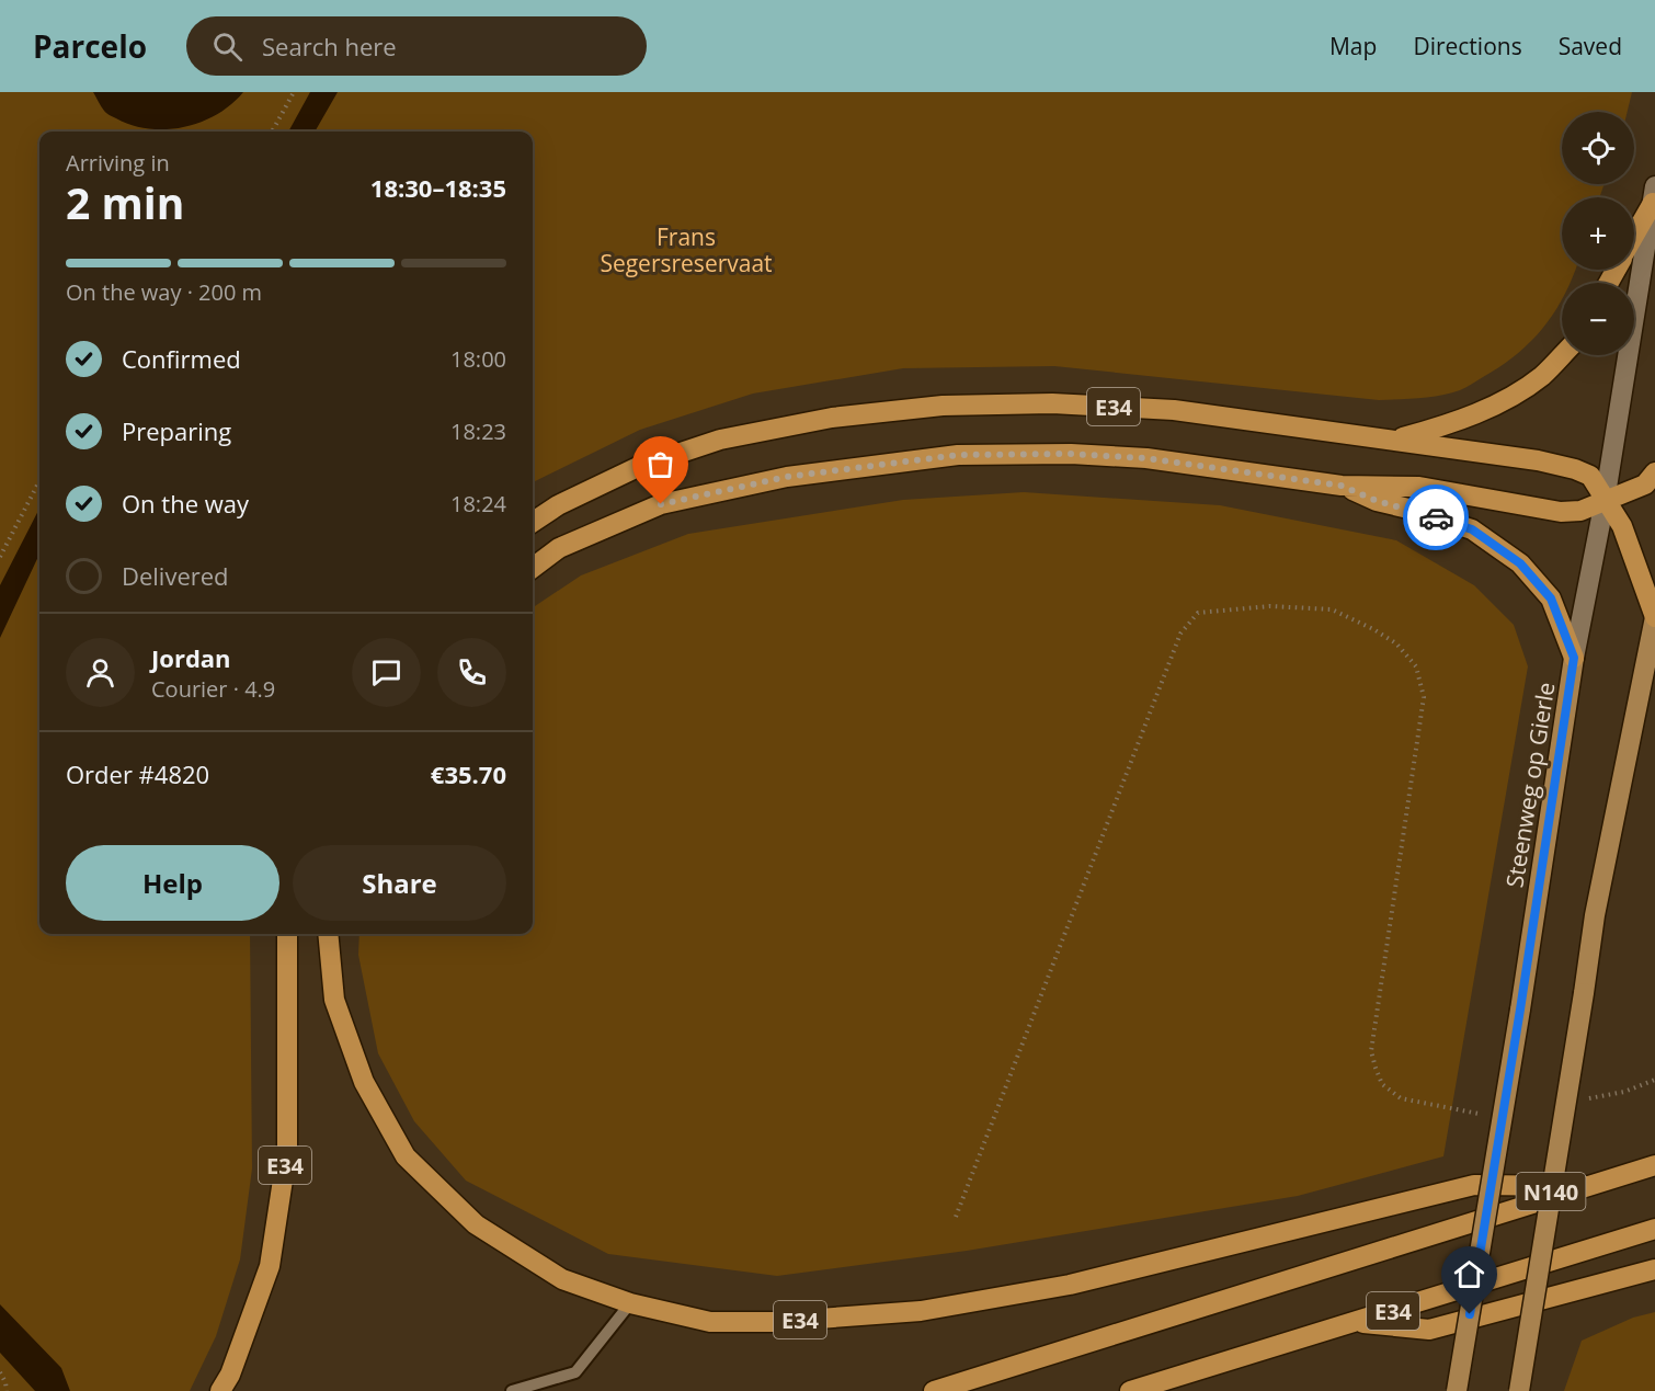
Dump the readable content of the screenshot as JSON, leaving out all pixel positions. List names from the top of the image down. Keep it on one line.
{"streets":{"highway":["E34"],"main road":["Steenweg op Gierle","N140"]},"crossings":[["E34","Steenweg op Gierle"],["E34","N140"]],"parks":["Frans Segersreservaat"],"page":{"header":"Parcelo","search":"Search here","nav":["Map","Directions","Saved"],"map_buttons":["+","−"],"heading":["2 min","Arriving in","18:30–18:35"],"panel":["Jordan","Courier · 4.9","Order #4820","€35.70"],"bar":"On the way · 200 m","list":[["Confirmed","18:00"],["Preparing","18:23"],["On the way","18:24"],"Delivered"],"buttons":["Help","Share"]}}
